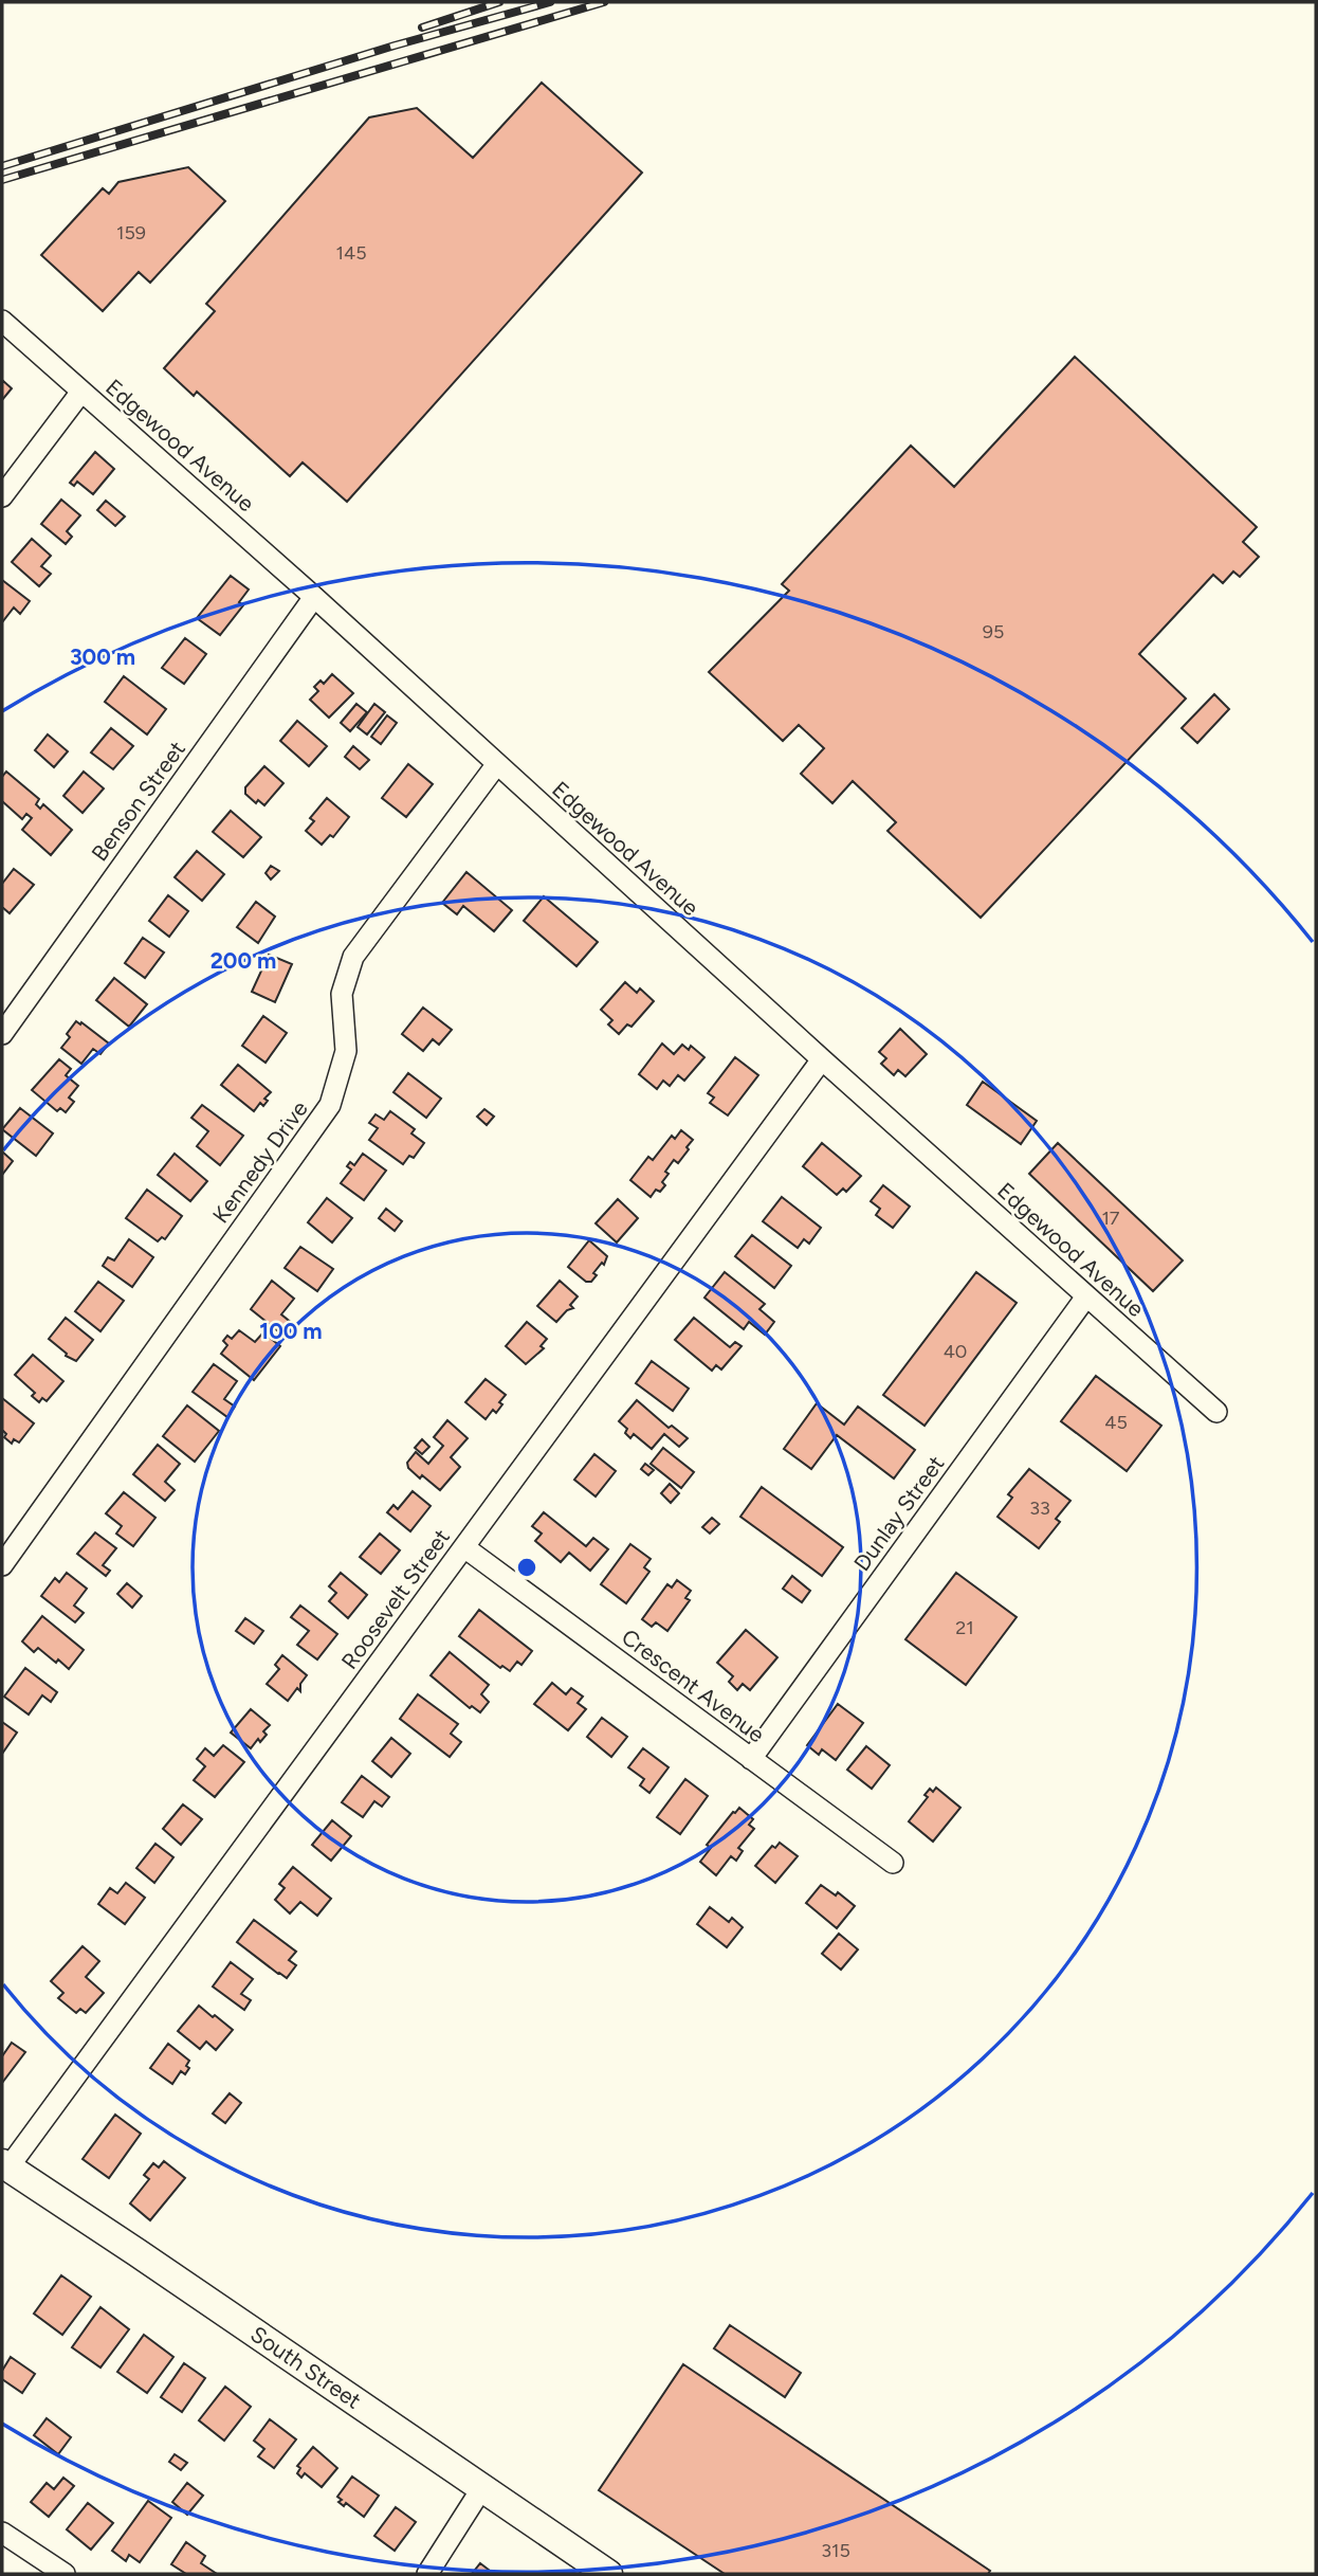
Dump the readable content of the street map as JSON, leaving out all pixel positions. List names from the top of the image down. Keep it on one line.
{"streets":{"main road":["South Street"],"street":["Edgewood Avenue","Benson Street","Kennedy Drive","Dunlay Street","Roosevelt Street","Crescent Avenue"]},"crossings":[["Edgewood Avenue","Benson Street"],["Edgewood Avenue","Kennedy Drive"],["Edgewood Avenue","Dunlay Street"],["Edgewood Avenue","Roosevelt Street"],["Dunlay Street","Crescent Avenue"],["Roosevelt Street","Crescent Avenue"],["Roosevelt Street","South Street"]],"house_numbers":["159","145","95","17","40","45","33","21","315"],"rings":["300 m","200 m","100 m"]}
